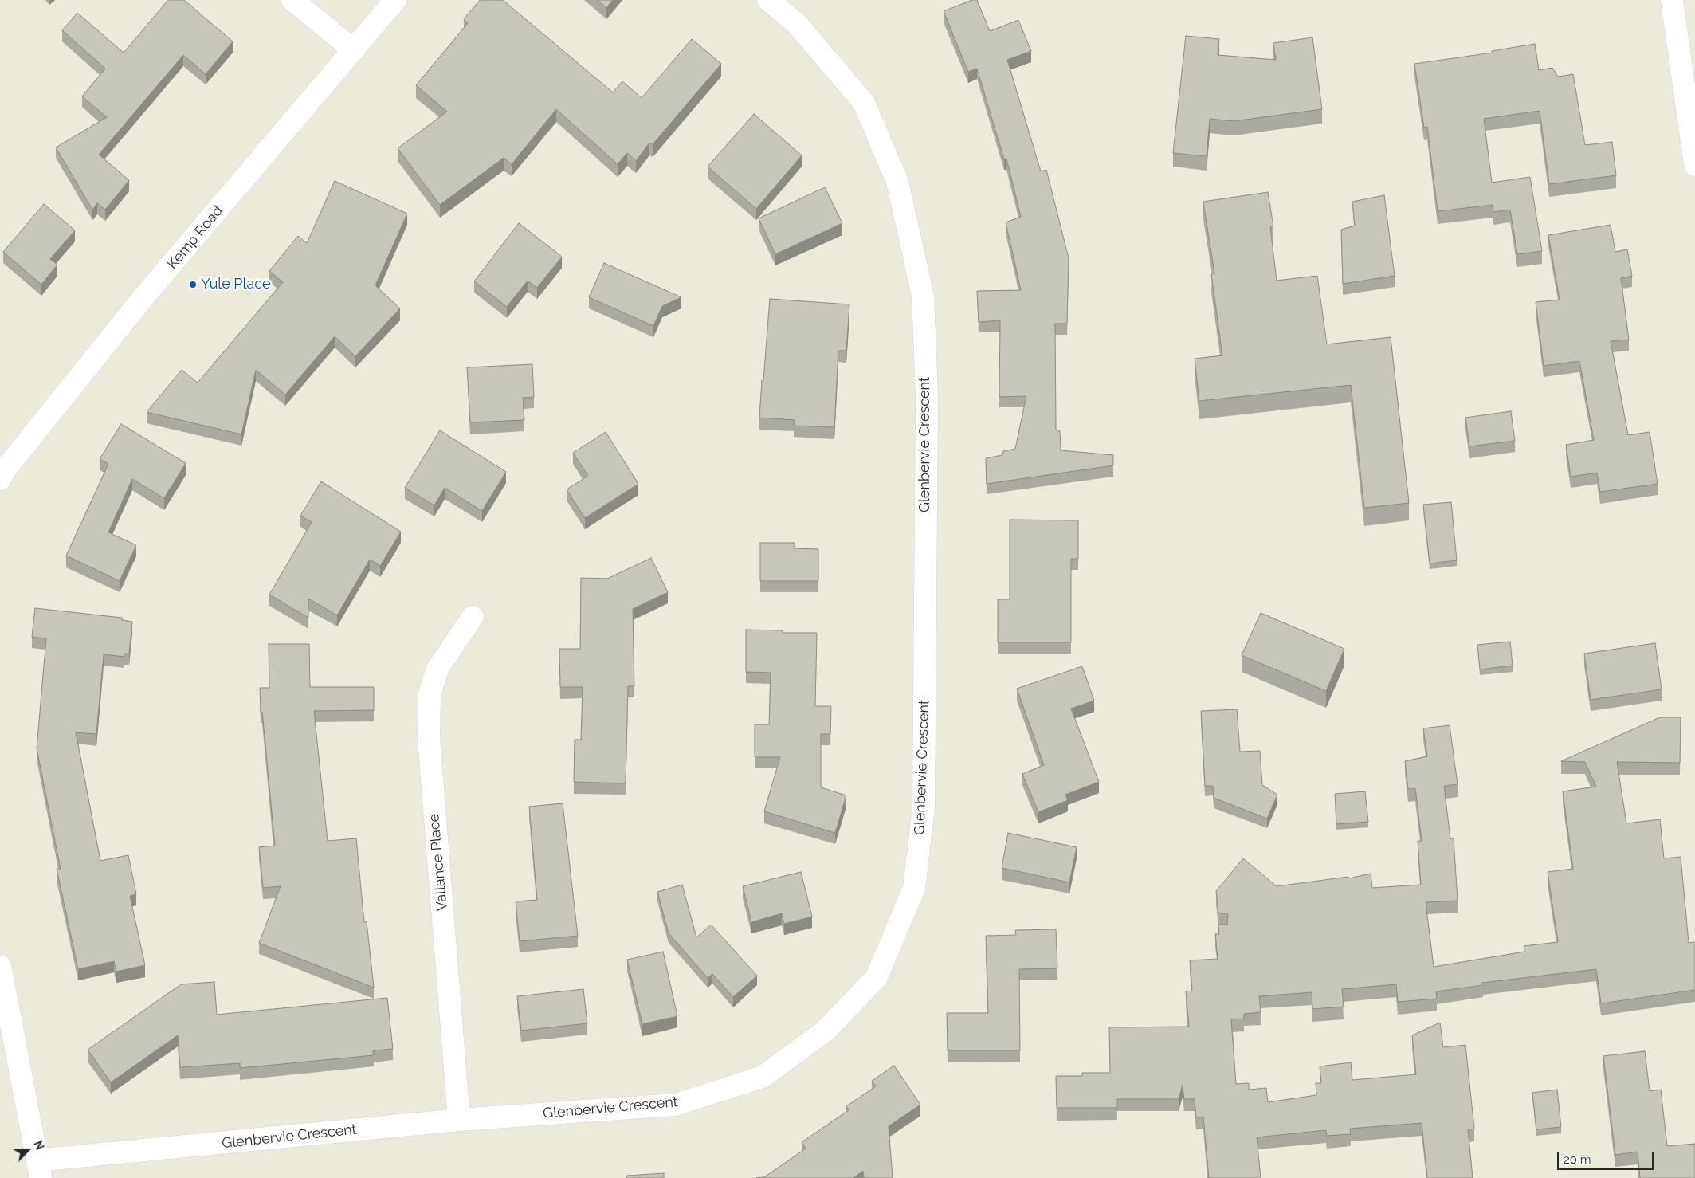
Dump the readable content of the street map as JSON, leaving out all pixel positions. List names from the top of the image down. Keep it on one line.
{"streets":{"street":["Kemp Road","Glenbervie Crescent","Vallance Place"]},"crossings":[["Glenbervie Crescent","Vallance Place"]],"places":["Yule Place"],"scale_bar":"20 m","north":"top right"}
